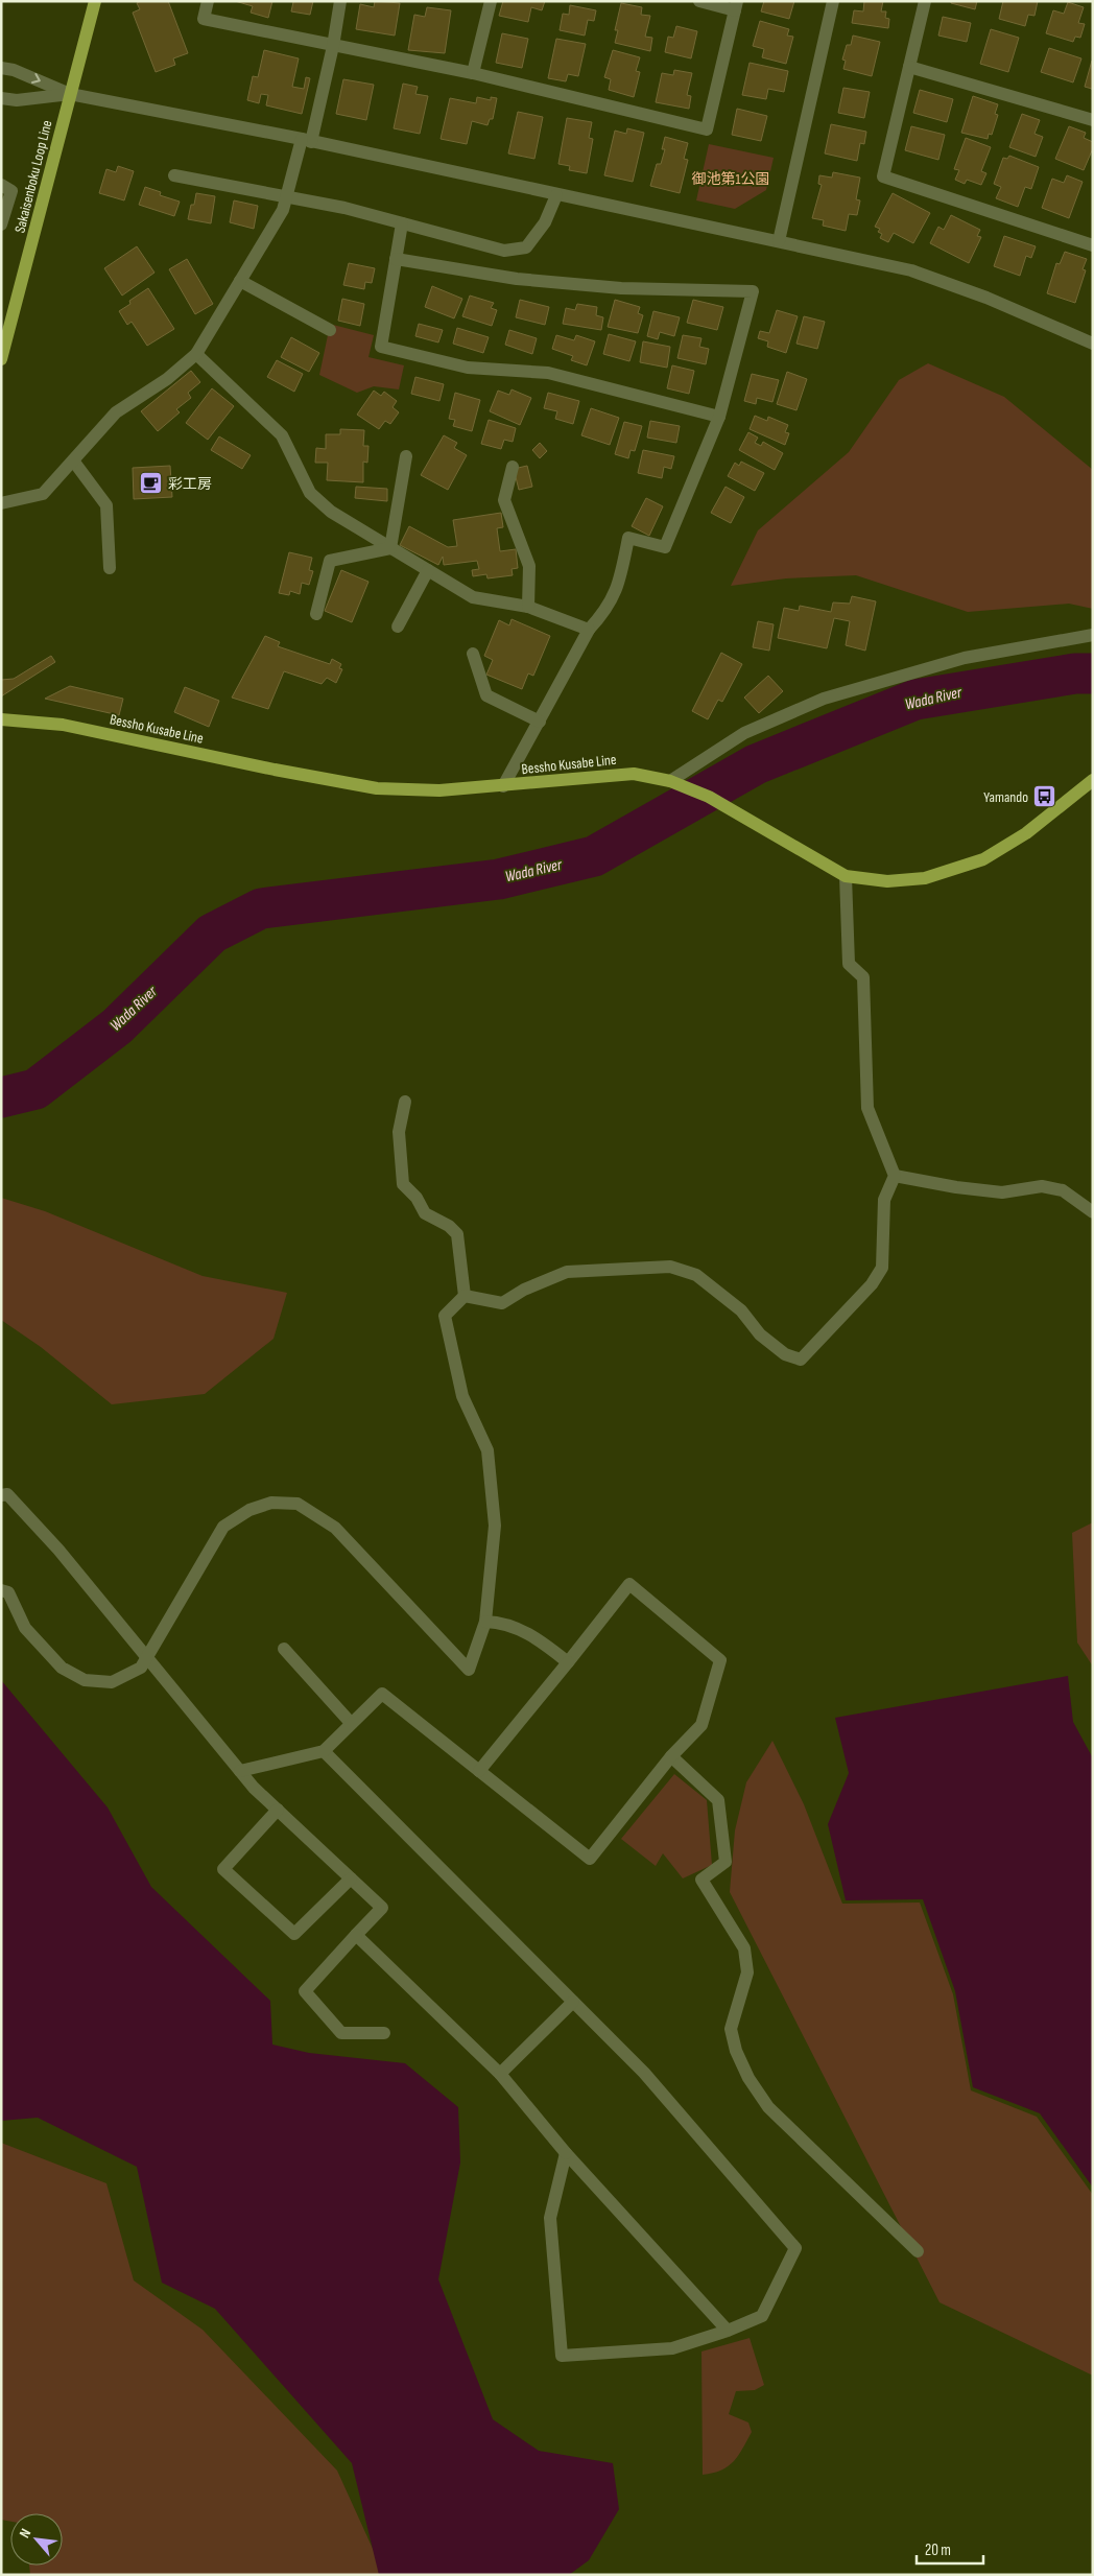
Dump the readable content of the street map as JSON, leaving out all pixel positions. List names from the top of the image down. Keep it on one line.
{"streets":{"main road":["Sakaisenboku Loop Line","Bessho Kusabe Line"]},"water":["Wada River"],"parks":["御池第1公園"],"places":{"cafe":["彩工房"],"bus stop":["Yamando"]},"scale_bar":"20 m","north":"top left"}
